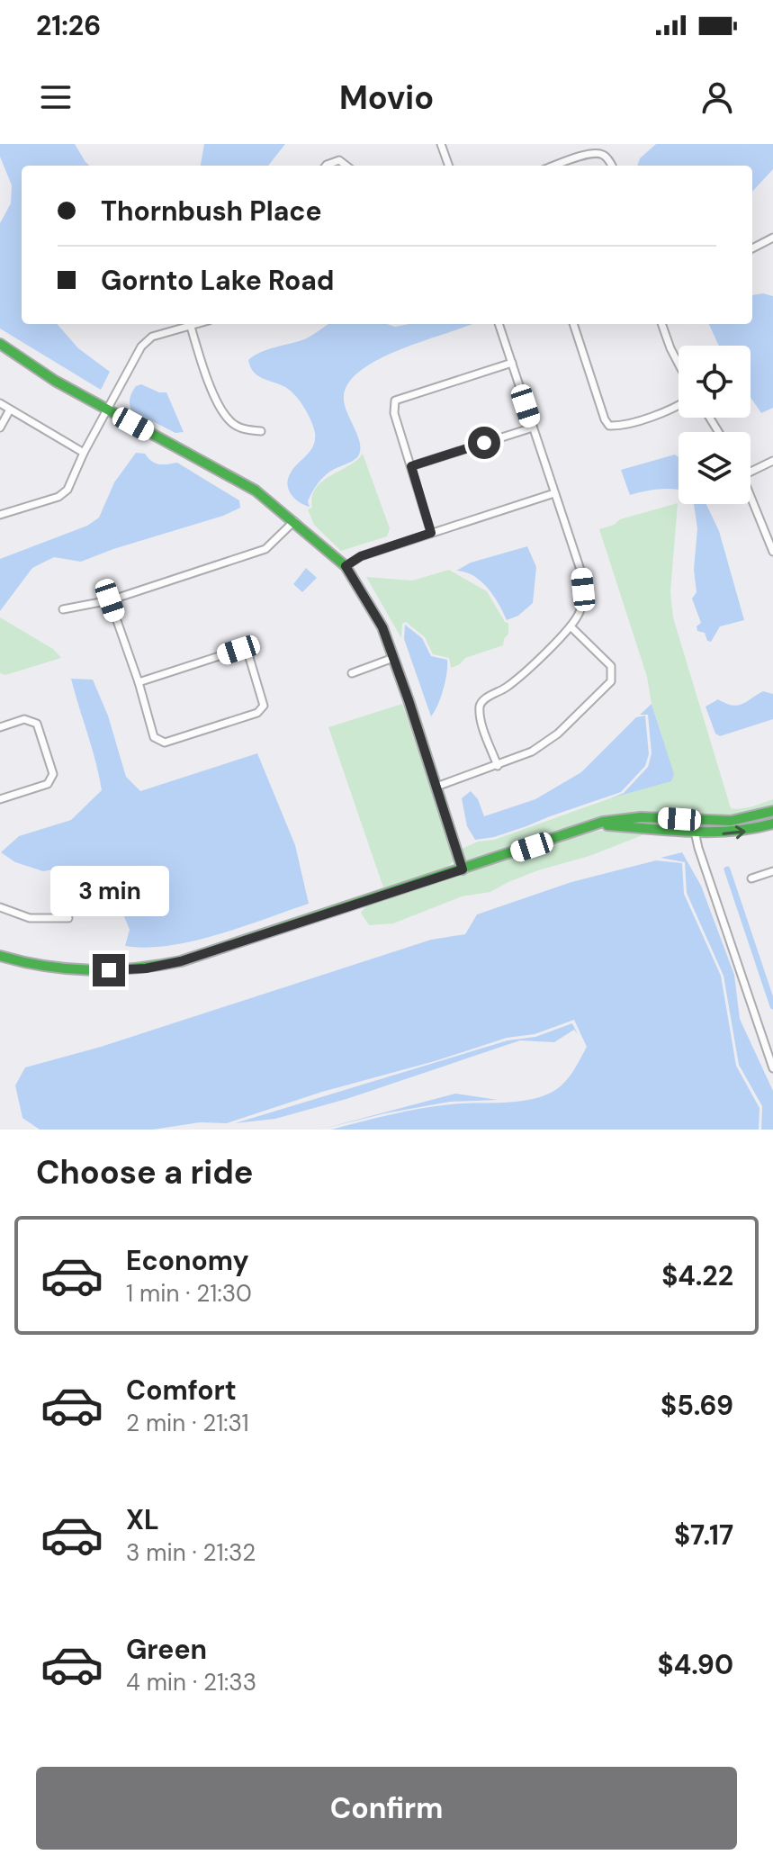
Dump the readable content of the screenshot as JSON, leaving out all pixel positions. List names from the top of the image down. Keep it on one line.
{"page":{"status":"21:26","header":"Movio","banner":["Thornbush Place","Gornto Lake Road"],"bubble":"3 min","heading":"Choose a ride","list":[{"name":"Economy","note":"1 min · 21:30","value":"$4.22"},{"name":"Comfort","note":"2 min · 21:31","value":"$5.69"},{"name":"XL","note":"3 min · 21:32","value":"$7.17"},{"name":"Green","note":"4 min · 21:33","value":"$4.90"}],"buttons":"Confirm"}}
